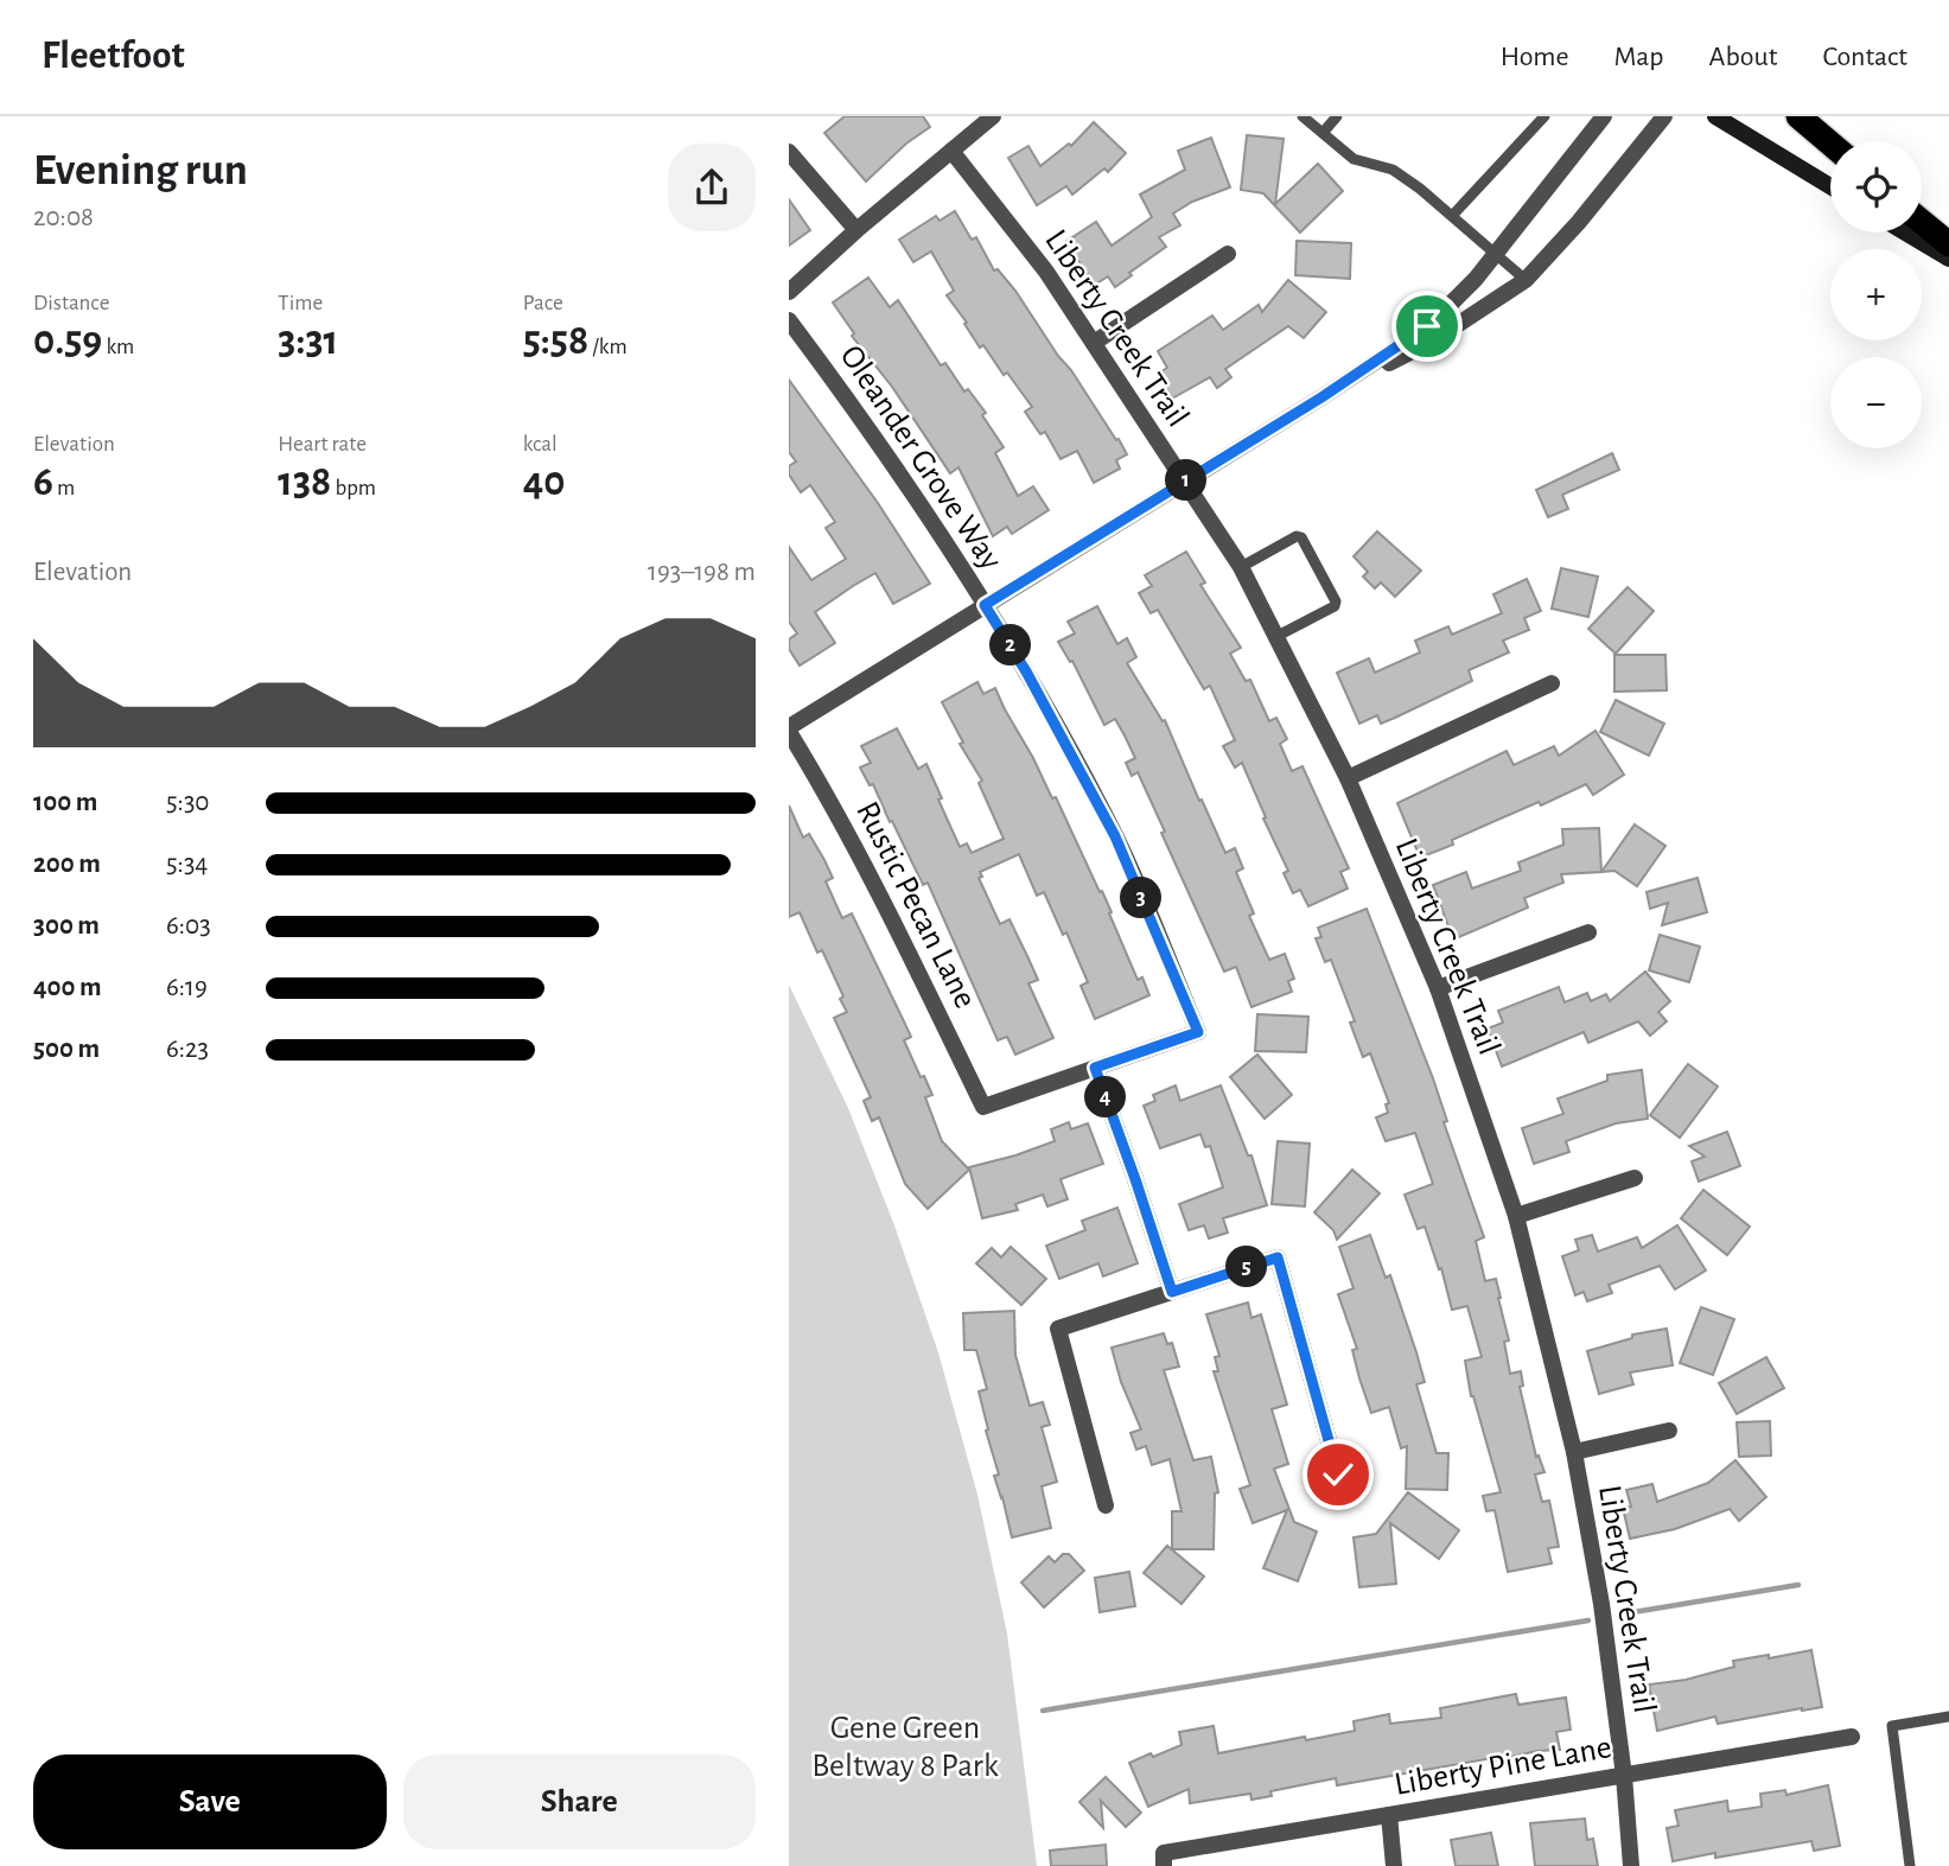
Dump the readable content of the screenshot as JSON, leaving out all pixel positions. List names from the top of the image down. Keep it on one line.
{"streets":{"street":["Liberty Creek Trail","Oleander Grove Way","Rustic Pecan Lane","Liberty Pine Lane"]},"crossings":[["Liberty Creek Trail","Liberty Pine Lane"],["Oleander Grove Way","Rustic Pecan Lane"]],"parks":["Gene Green Beltway 8 Park"],"page":{"header":"Fleetfoot","nav":["Home","Map","About","Contact"],"heading":["Evening run","20:08"],"map_buttons":["+","−"],"stats":[["Distance","0.59 km"],["Time","3:31"],["Pace","5:58 /km"],["Elevation","6 m"],["Heart rate","138 bpm"],["kcal","40"]],"pins":["1","2","3","4","5"],"chart":["Elevation","193–198 m"],"list":[{"name":"100 m","note":"5:30"},{"name":"200 m","note":"5:34"},{"name":"300 m","note":"6:03"},{"name":"400 m","note":"6:19"},{"name":"500 m","note":"6:23"}],"buttons":["Save","Share"]}}
